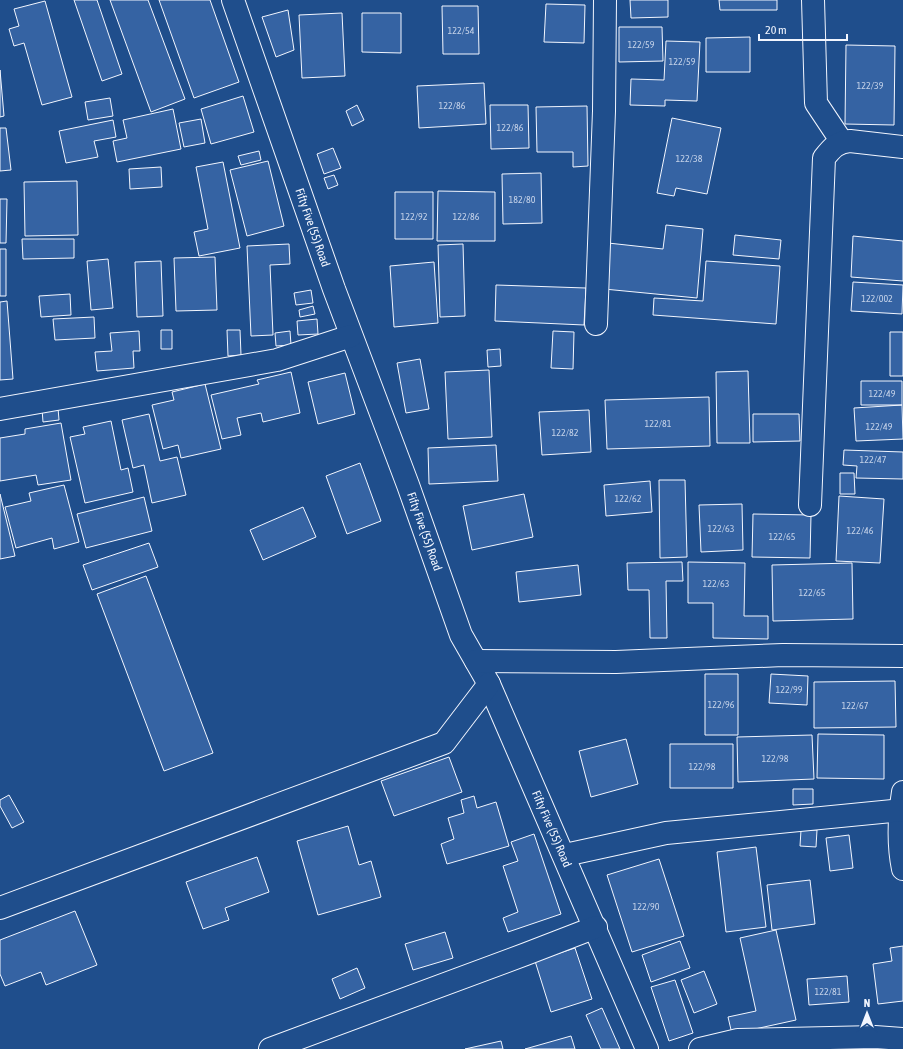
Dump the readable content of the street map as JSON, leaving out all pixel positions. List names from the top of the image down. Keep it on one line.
{"streets":{"street":["Fifty Five (55) Road"]},"house_numbers":["122/54","122/59","122/59","122/39","122/86","122/86","122/38","182/80","122/92","122/86","122/002","122/49","122/81","122/49","122/82","122/47","122/62","122/63","122/46","122/65","122/63","122/65","122/99","122/96","122/67","122/98","122/98","122/90","122/81"],"scale_bar":"20 m","north":"top"}
